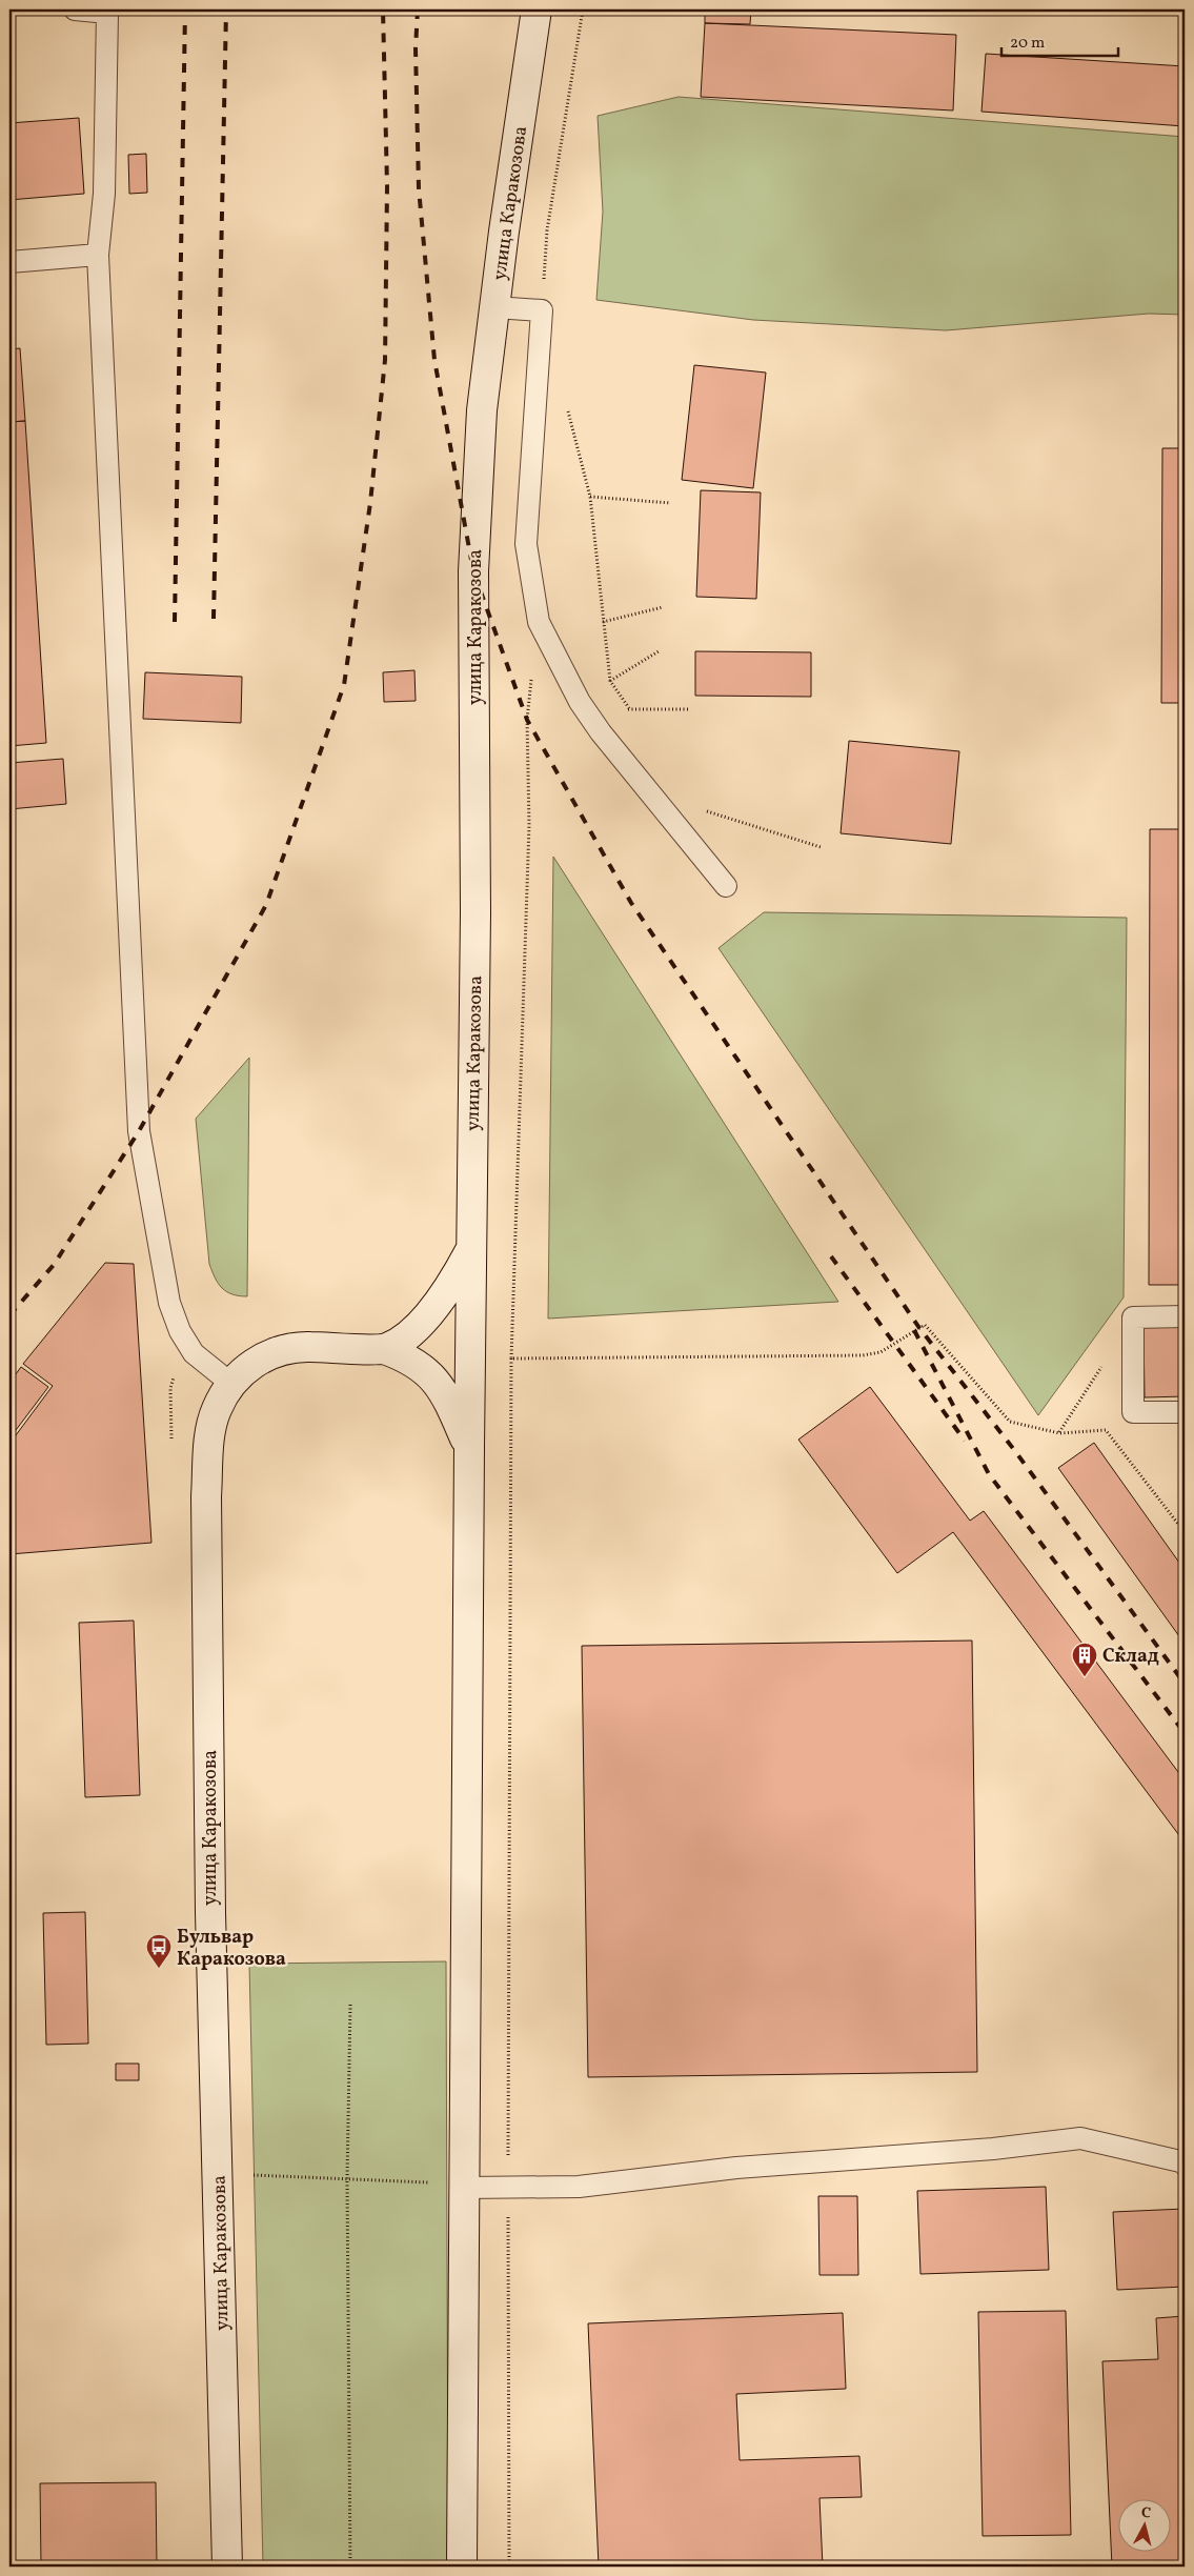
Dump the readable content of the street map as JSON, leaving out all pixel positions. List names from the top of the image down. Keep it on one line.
{"streets":{"main road":["улица Каракозова"]},"places":{"building":["Склад"],"bus stop":["Бульвар Каракозова"]},"scale_bar":"20 m","north":"top"}
